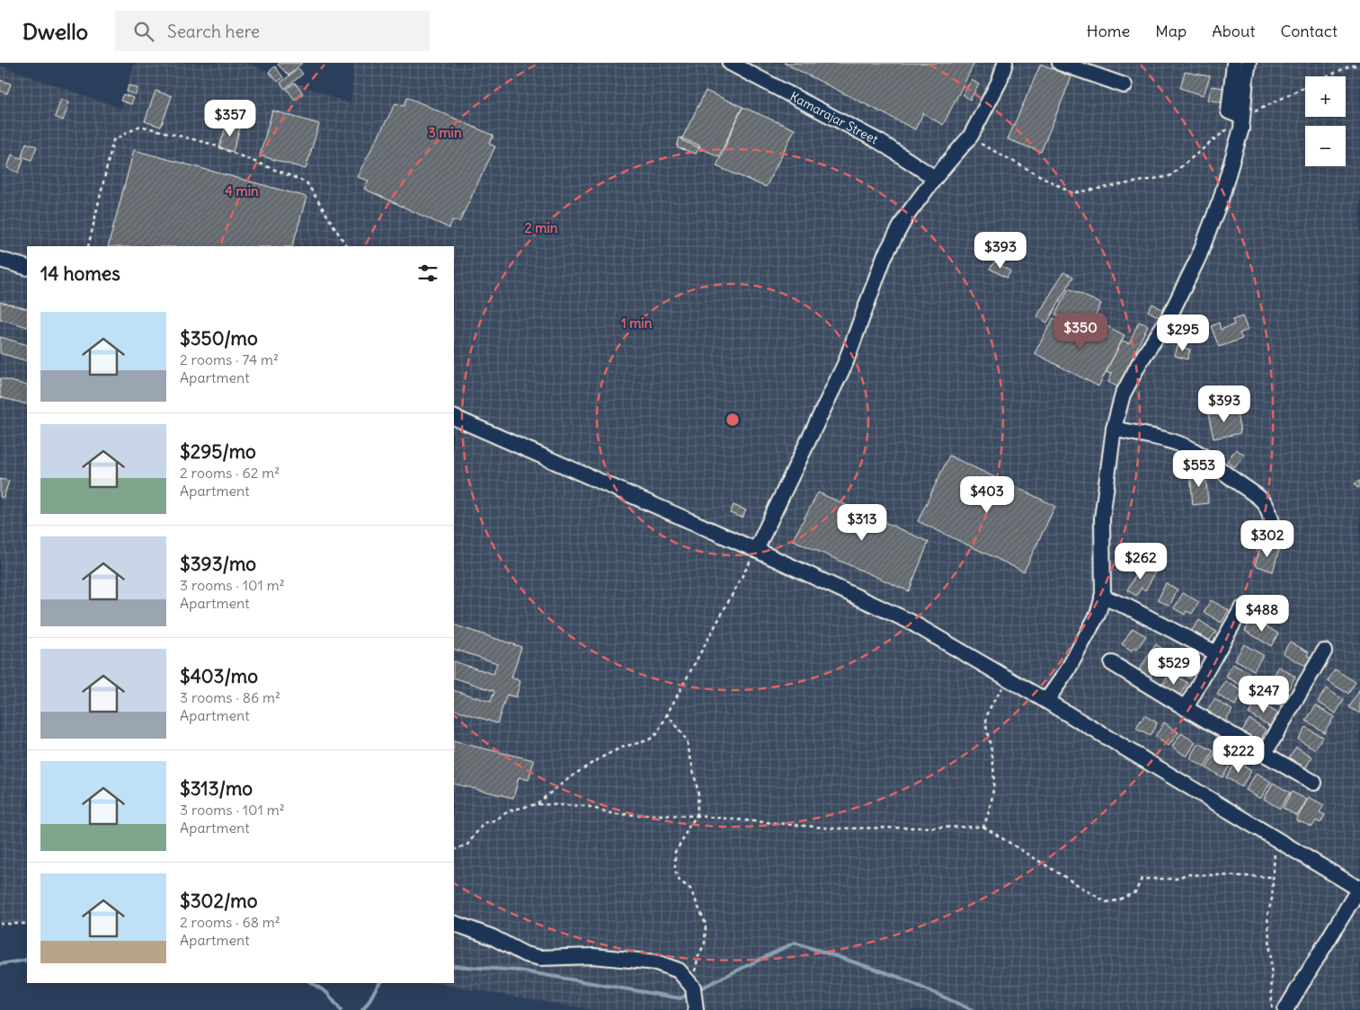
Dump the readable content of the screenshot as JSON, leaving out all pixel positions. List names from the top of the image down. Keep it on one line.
{"streets":{"street":["Kamarajar Street"]},"page":{"header":"Dwello","search":"Search here","nav":["Home","Map","About","Contact"],"map_buttons":["+","−"],"price":["$357","$393","$350","$295","$393","$553","$403","$313","$302","$262","$488","$529","$247","$222"],"heading":"14 homes","list":[{"name":"$350/mo","note":"2 rooms · 74 m² · Apartment"},{"name":"$295/mo","note":"2 rooms · 62 m² · Apartment"},{"name":"$393/mo","note":"3 rooms · 101 m² · Apartment"},{"name":"$403/mo","note":"3 rooms · 86 m² · Apartment"},{"name":"$313/mo","note":"3 rooms · 101 m² · Apartment"},{"name":"$302/mo","note":"2 rooms · 68 m² · Apartment"}]},"rings":["3 min","4 min","2 min","1 min"]}
